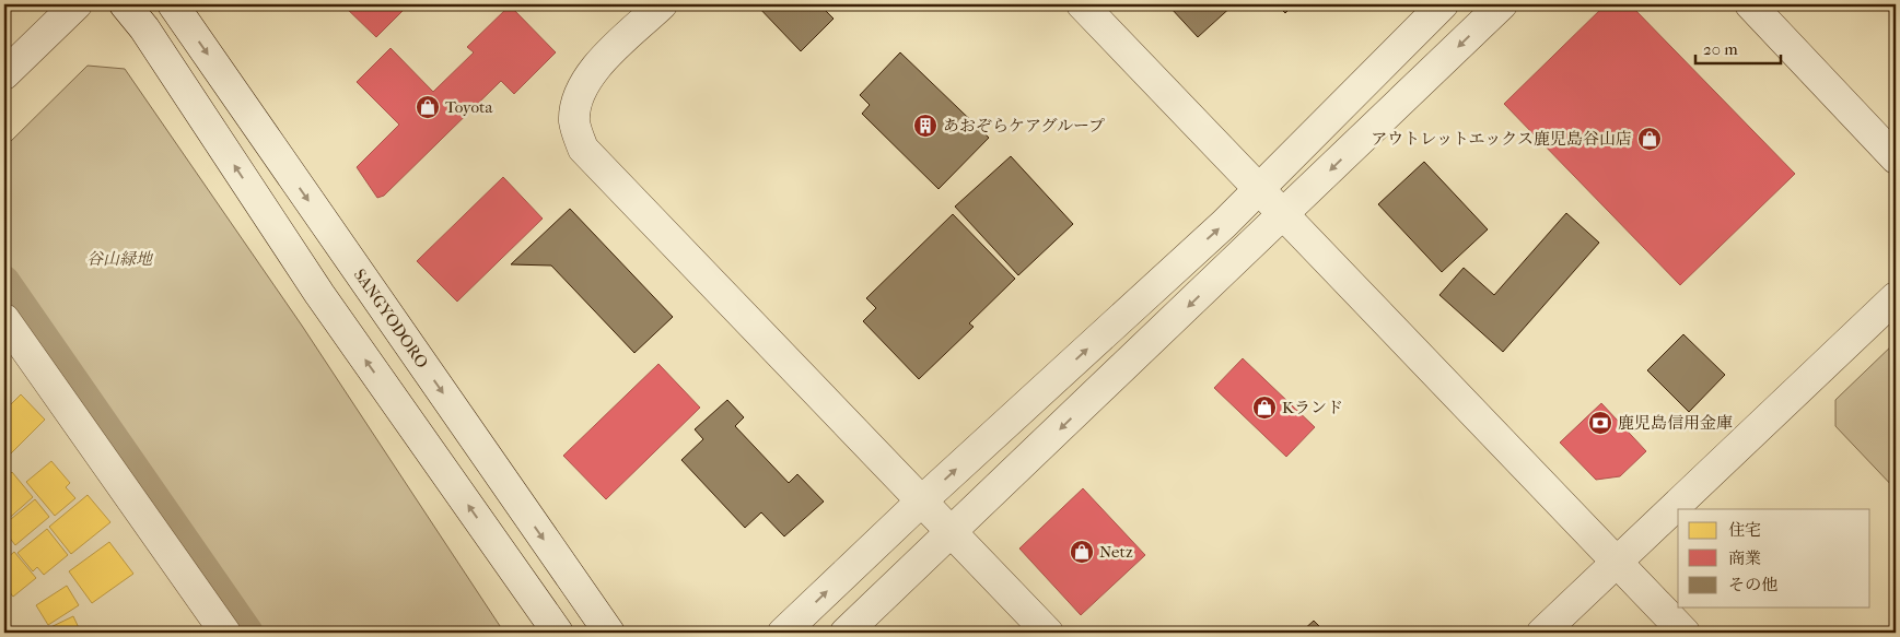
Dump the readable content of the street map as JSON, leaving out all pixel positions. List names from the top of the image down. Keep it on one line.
{"streets":{"street":["SANGYODORO"]},"parks":["谷山緑地"],"places":{"shop":["Toyota","アウトレットエックス鹿児島谷山店","Kランド","Netz"],"building":["あおぞらケアグループ"],"bank":["鹿児島信用金庫"]},"legend":["住宅","商業","その他"],"scale_bar":"20 m"}
